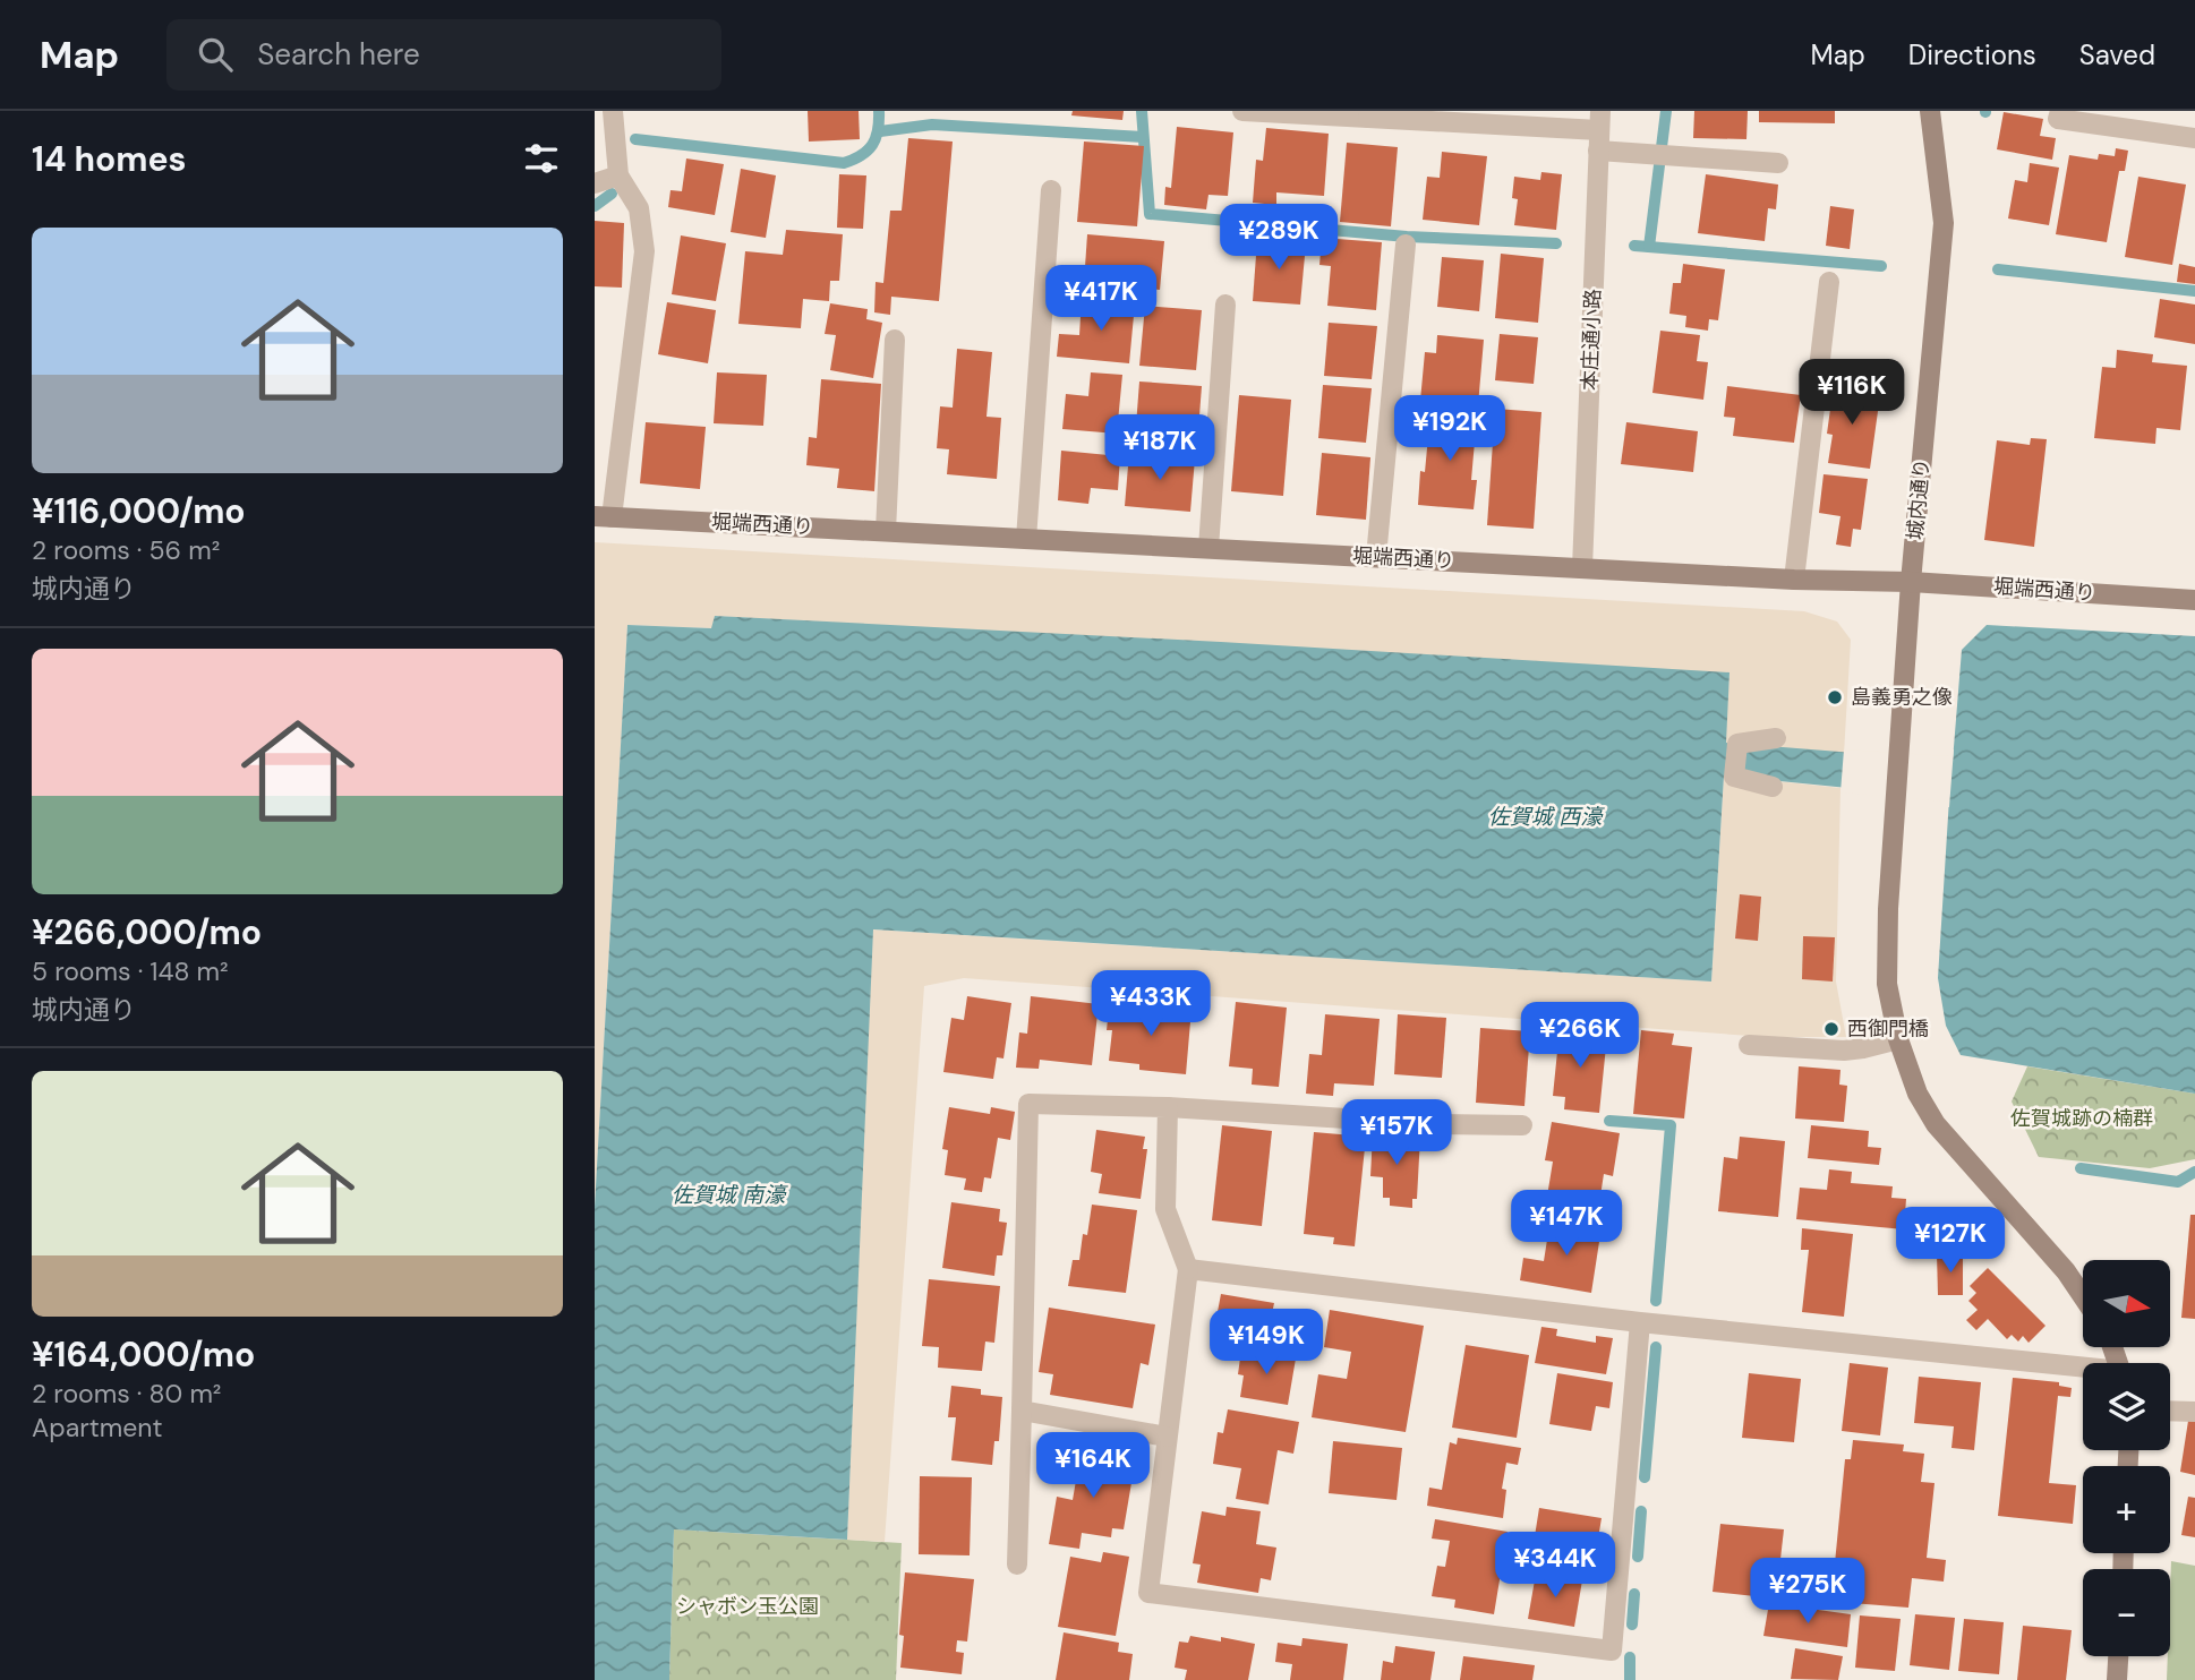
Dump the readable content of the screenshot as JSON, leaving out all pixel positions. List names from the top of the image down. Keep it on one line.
{"streets":{"street":["本庄通小路","城内通り","堀端西通り"]},"crossings":[["本庄通小路","堀端西通り"],["城内通り","堀端西通り"]],"water":["佐賀城 西濠","佐賀城 南濠"],"parks":["佐賀城跡の楠群","シャボン玉公園"],"places":["島義勇之像","西御門橋"],"north":"right","page":{"header":"Map","search":"Search here","nav":["Map","Directions","Saved"],"heading":"14 homes","price":["¥289K","¥417K","¥116K","¥192K","¥187K","¥433K","¥266K","¥157K","¥147K","¥127K","¥149K","¥164K","¥344K","¥275K"],"list":[{"name":"¥116,000/mo","note":"2 rooms · 56 m² · 城内通り"},{"name":"¥266,000/mo","note":"5 rooms · 148 m² · 城内通り"},{"name":"¥164,000/mo","note":"2 rooms · 80 m² · Apartment"}],"map_buttons":["+","−"]}}
